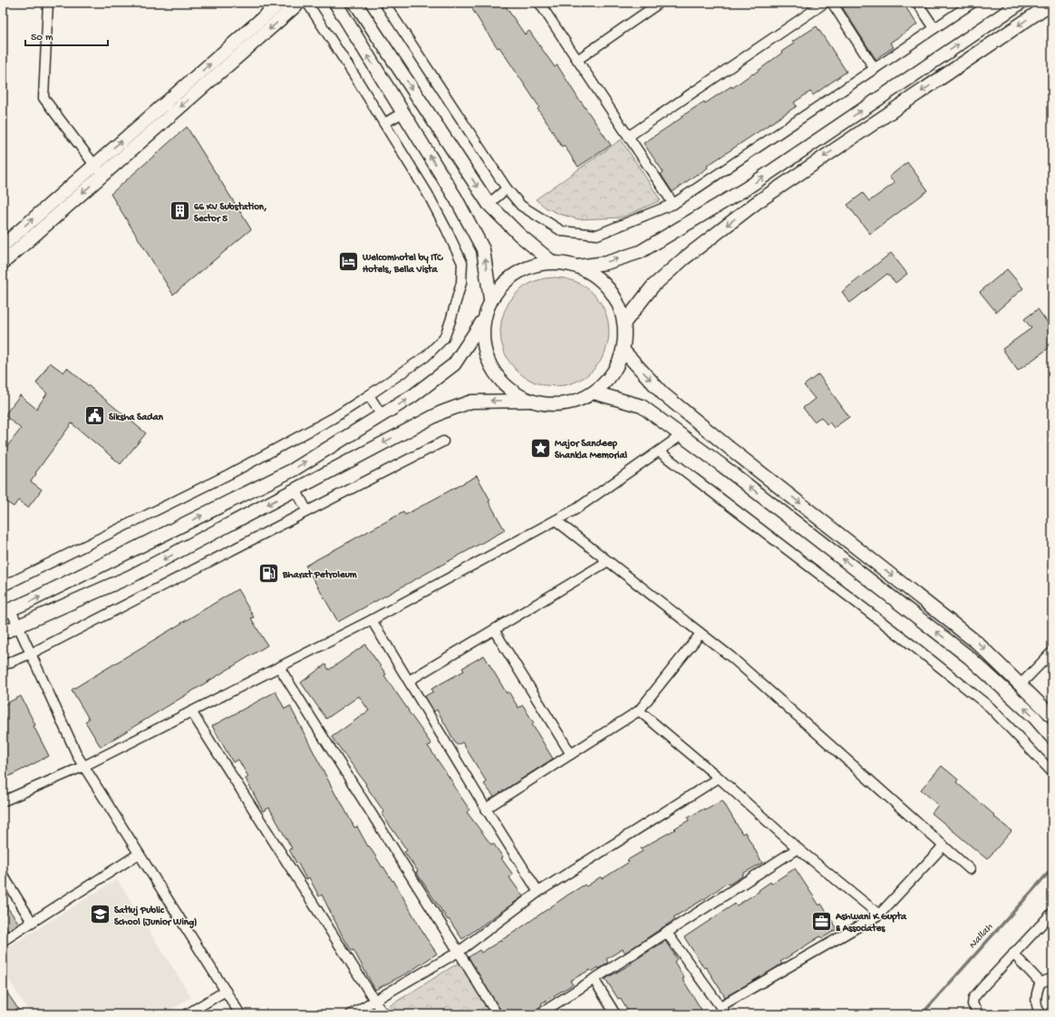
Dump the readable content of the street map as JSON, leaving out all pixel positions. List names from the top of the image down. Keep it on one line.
{"water":["Nallah"],"places":{"building":["66 KV Substation, Sector 5"],"hotel":["Welcomhotel by ITC Hotels, Bella Vista"],"public building":["Siksha Sadan"],"place":["Major Sandeep Shankla Memorial"],"fuel station":["Bharat Petroleum"],"school or university":["Satluj Public School (Junior Wing)"],"office":["Ashwani K Gupta & Associates"]},"scale_bar":"50 m"}
